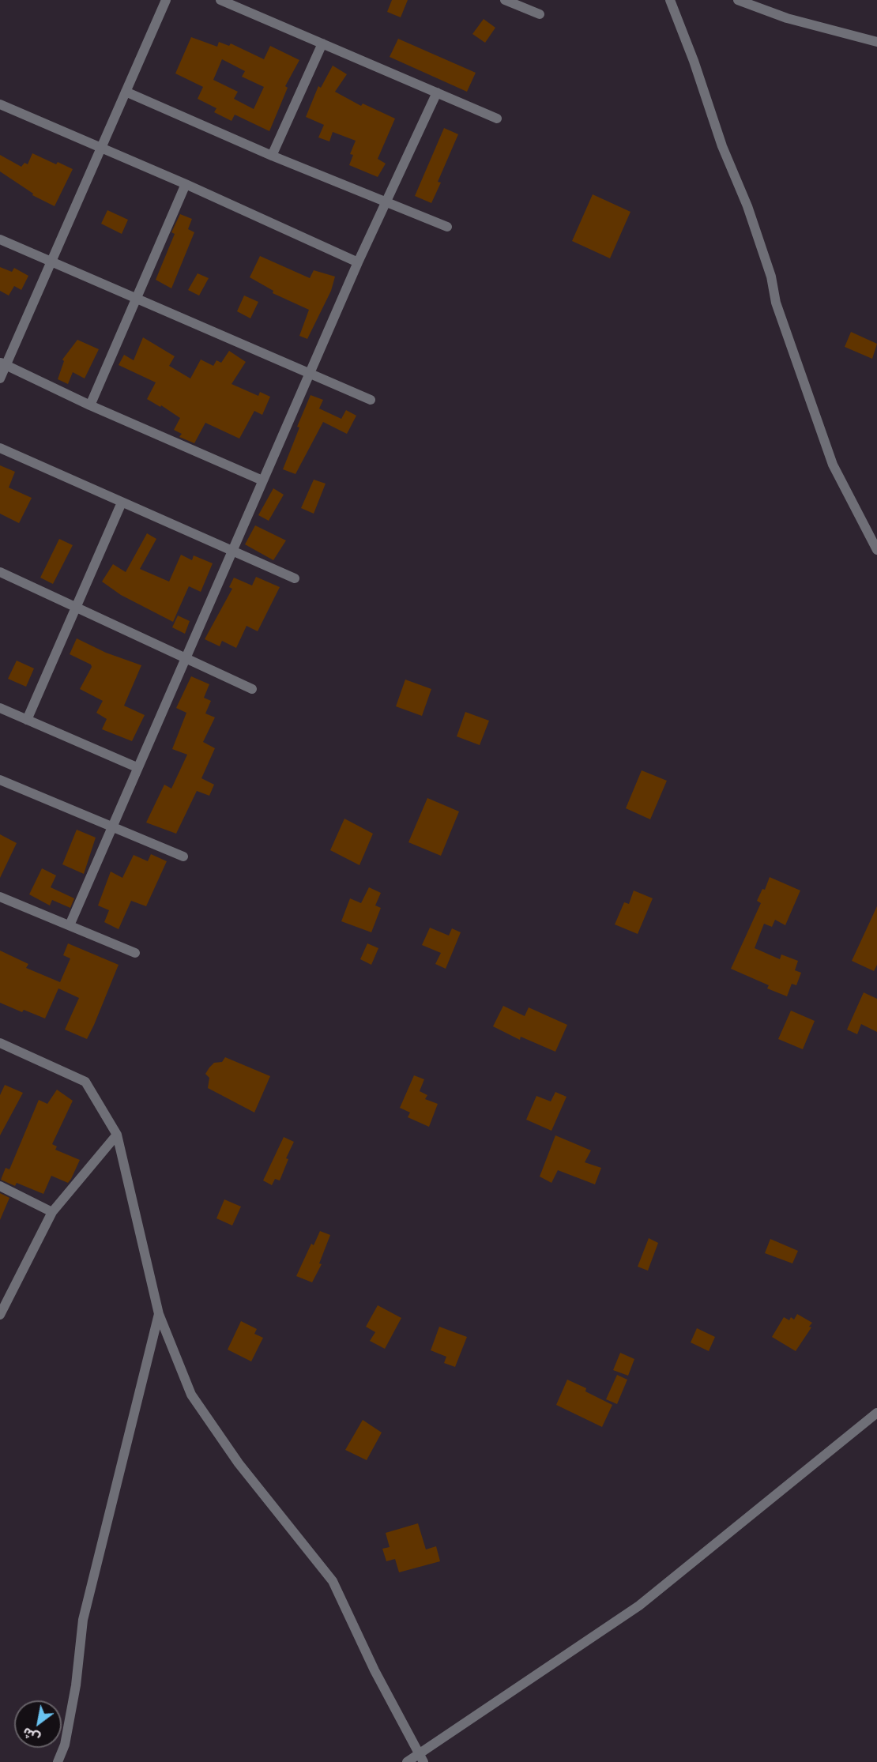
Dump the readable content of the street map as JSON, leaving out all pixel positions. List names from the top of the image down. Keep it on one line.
{"north":"bottom left"}
